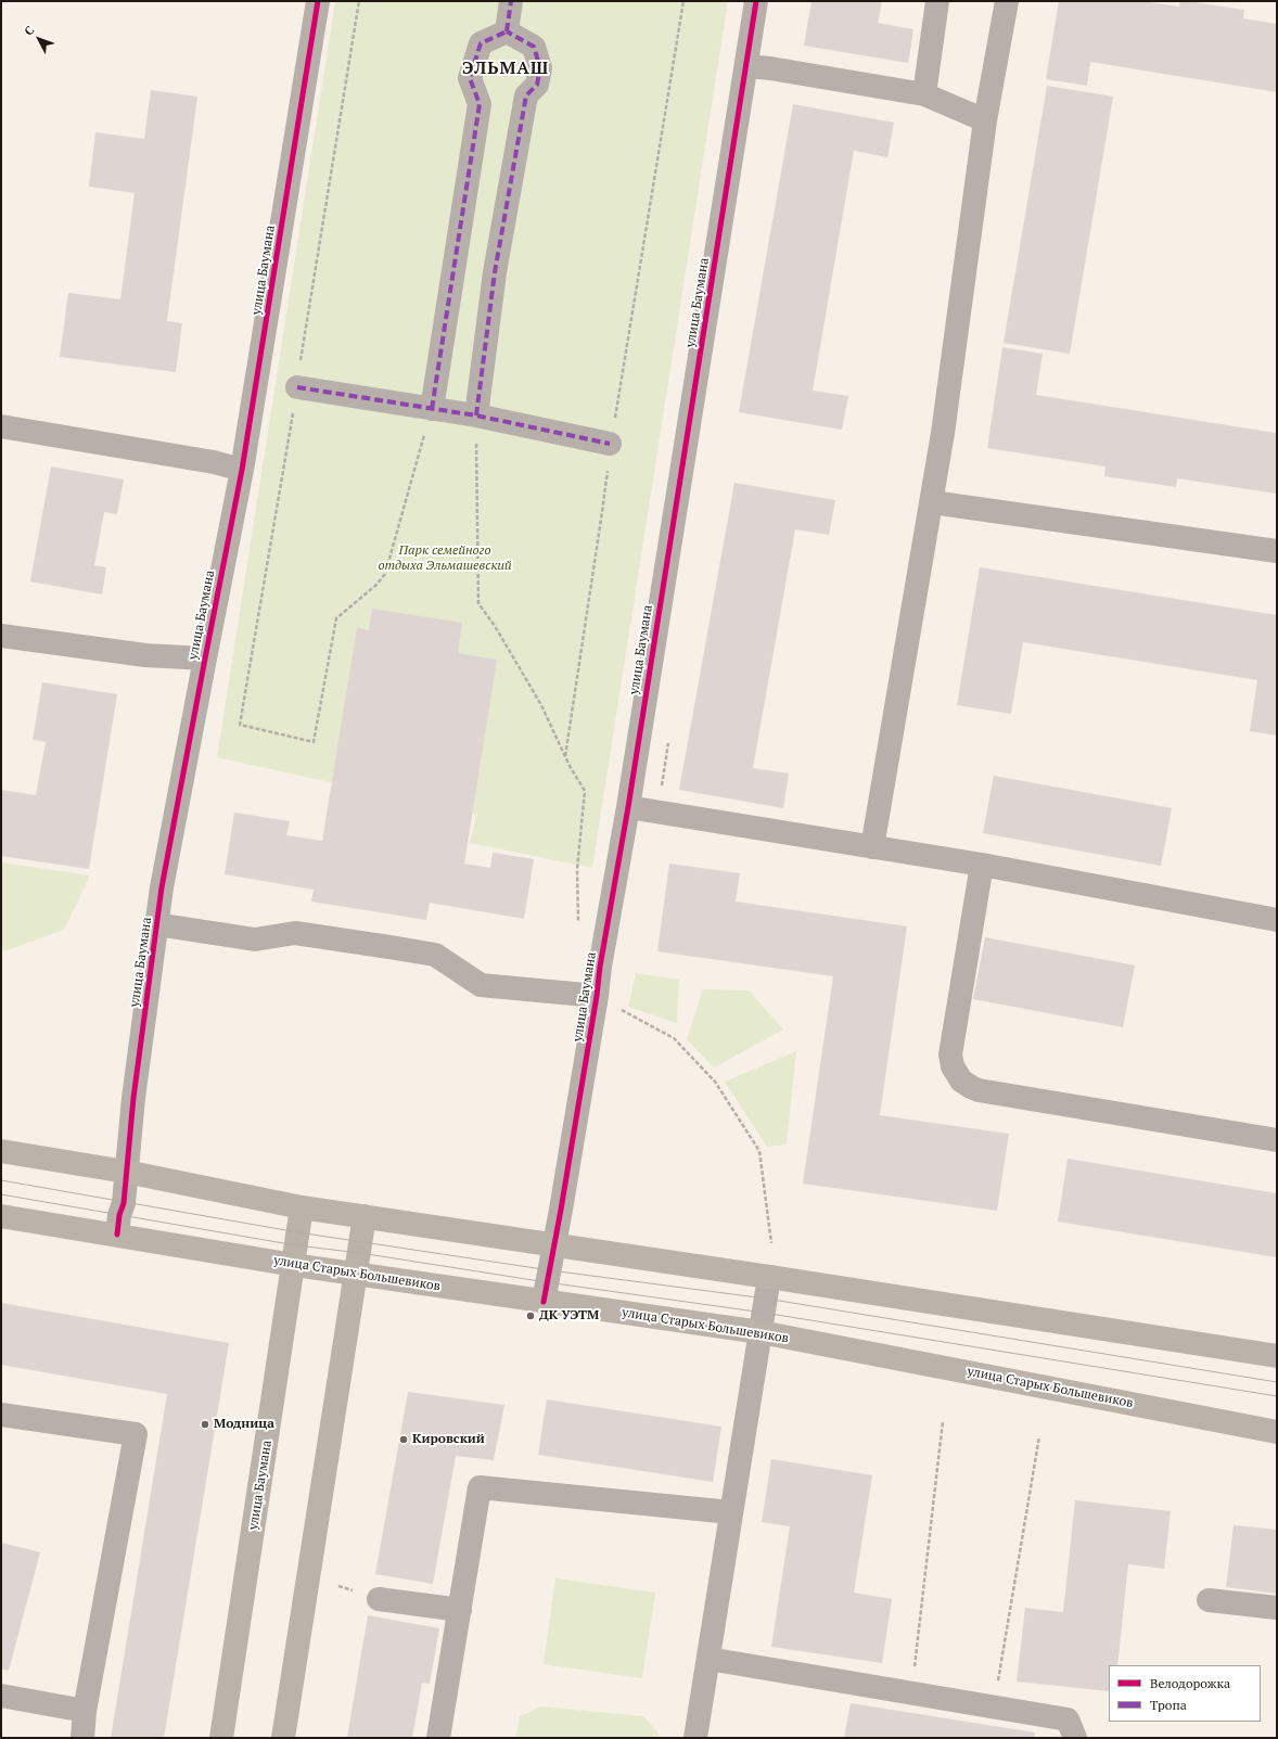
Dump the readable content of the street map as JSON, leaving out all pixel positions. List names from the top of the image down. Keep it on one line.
{"streets":{"main road":["улица Баумана","улица Старых Большевиков"]},"crossings":[["улица Баумана","улица Старых Большевиков"]],"districts":["ЭЛЬМАШ"],"parks":["Парк семейного отдыха Эльмашевский"],"places":["ДК УЭТМ","Модница","Кировский"],"legend":["Велодорожка","Тропа"],"north":"top left"}
